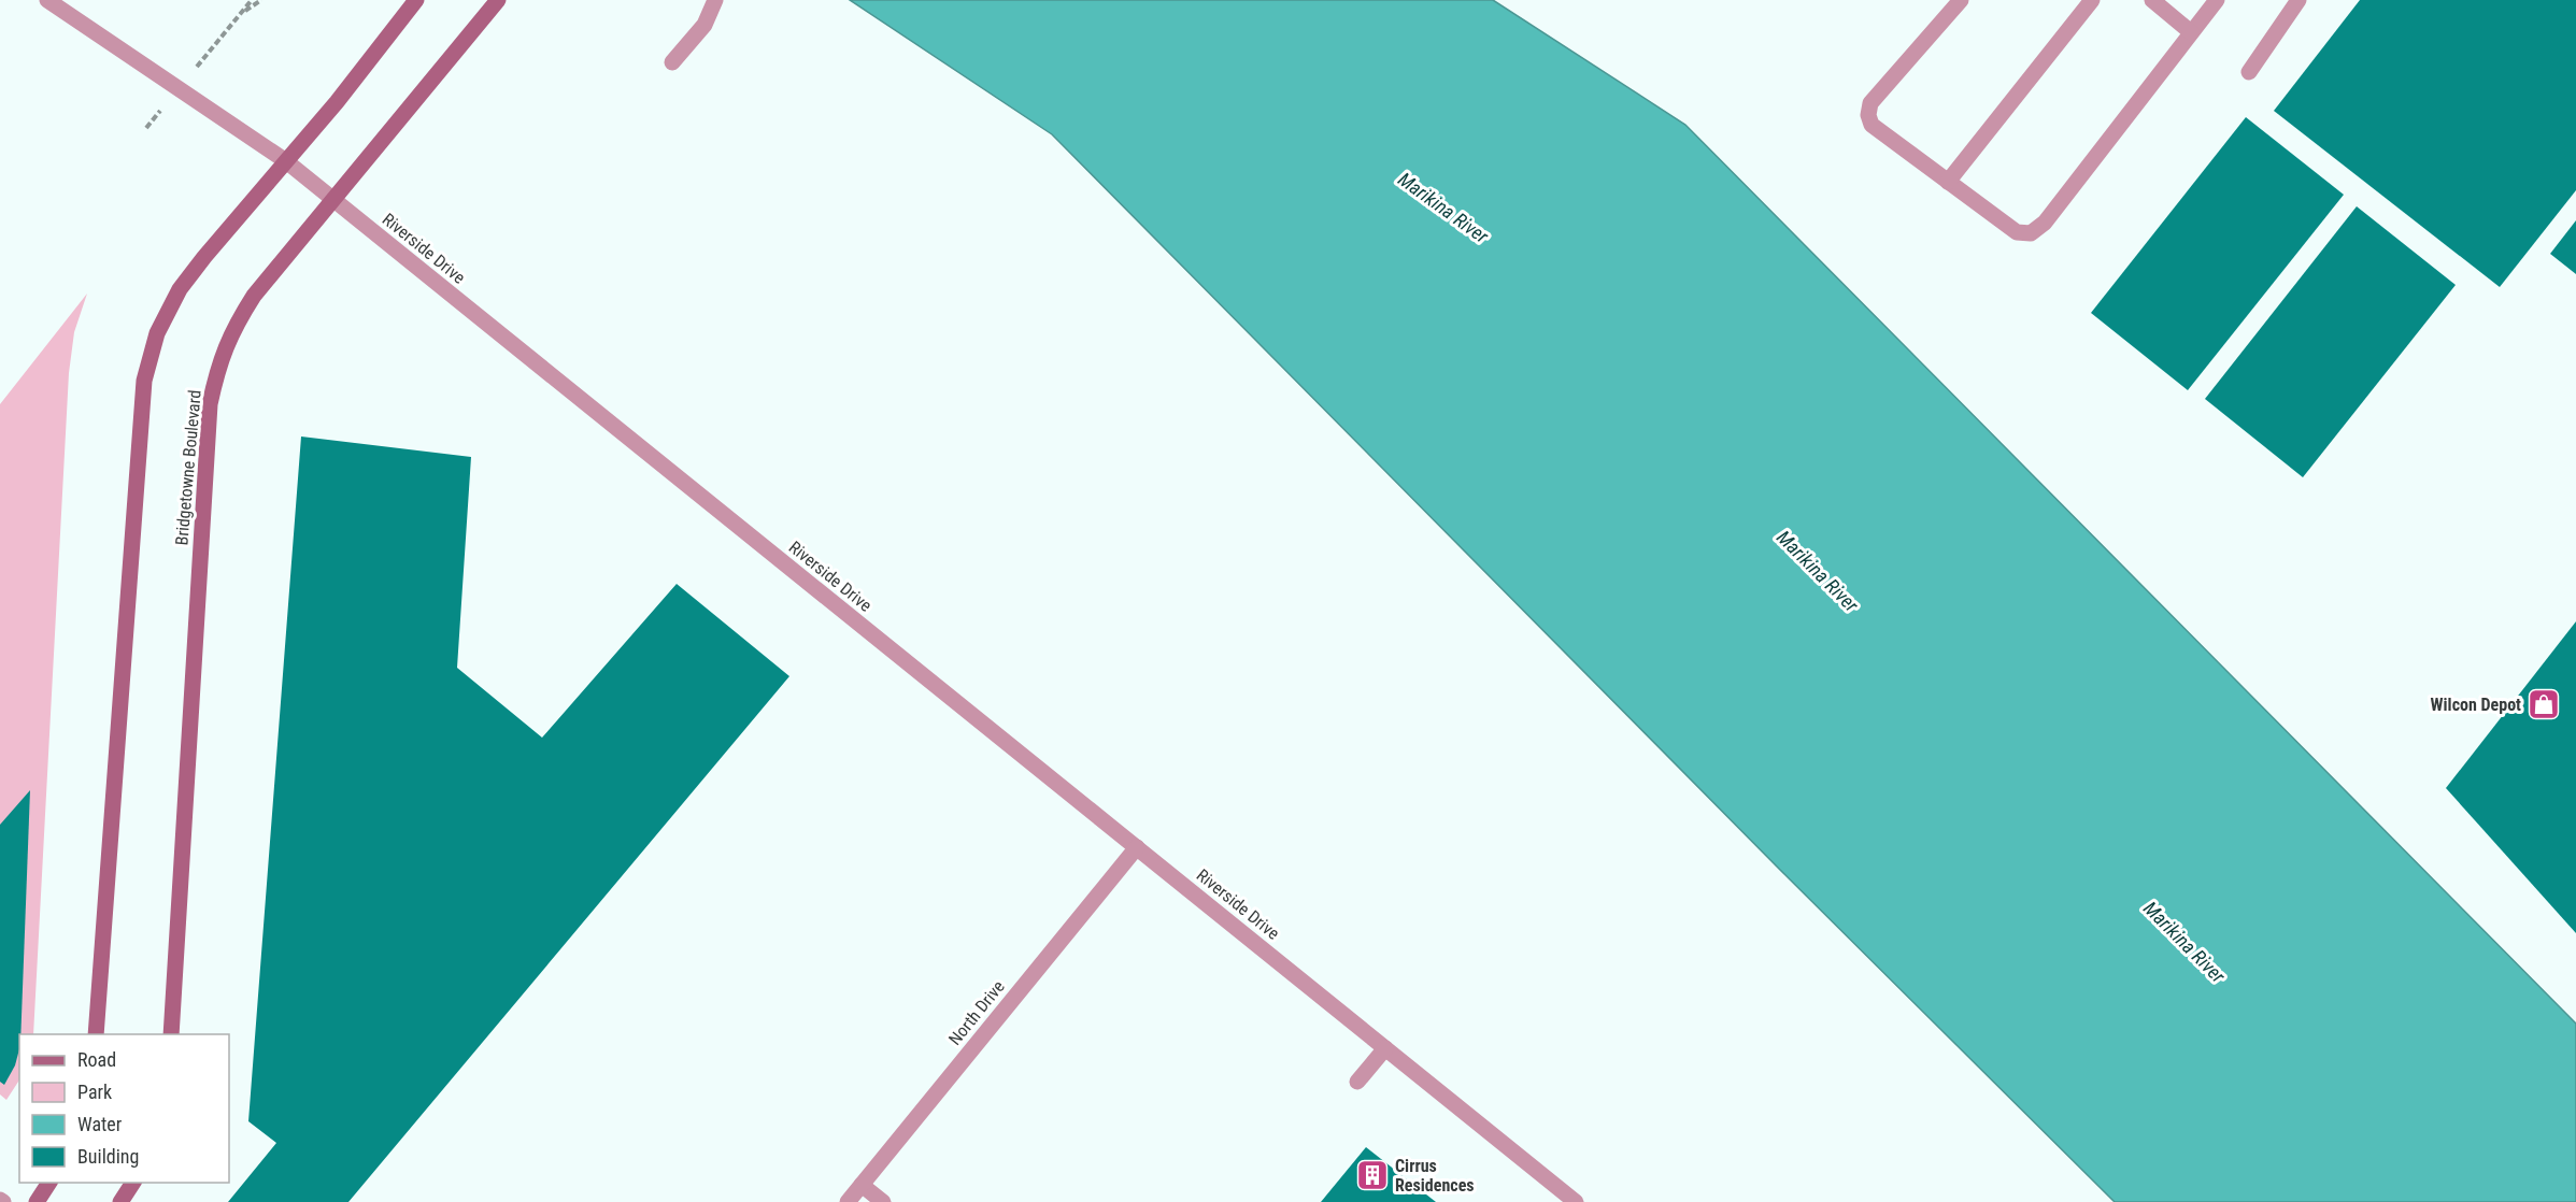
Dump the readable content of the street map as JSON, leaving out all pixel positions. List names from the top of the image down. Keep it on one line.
{"streets":{"street":["Riverside Drive","Bridgetowne Boulevard","North Drive"]},"crossings":[["Riverside Drive","Bridgetowne Boulevard"],["Riverside Drive","North Drive"]],"water":["Marikina River"],"places":{"shop":["Wilcon Depot"],"building":["Cirrus Residences"]},"legend":["Road","Park","Water","Building"]}
